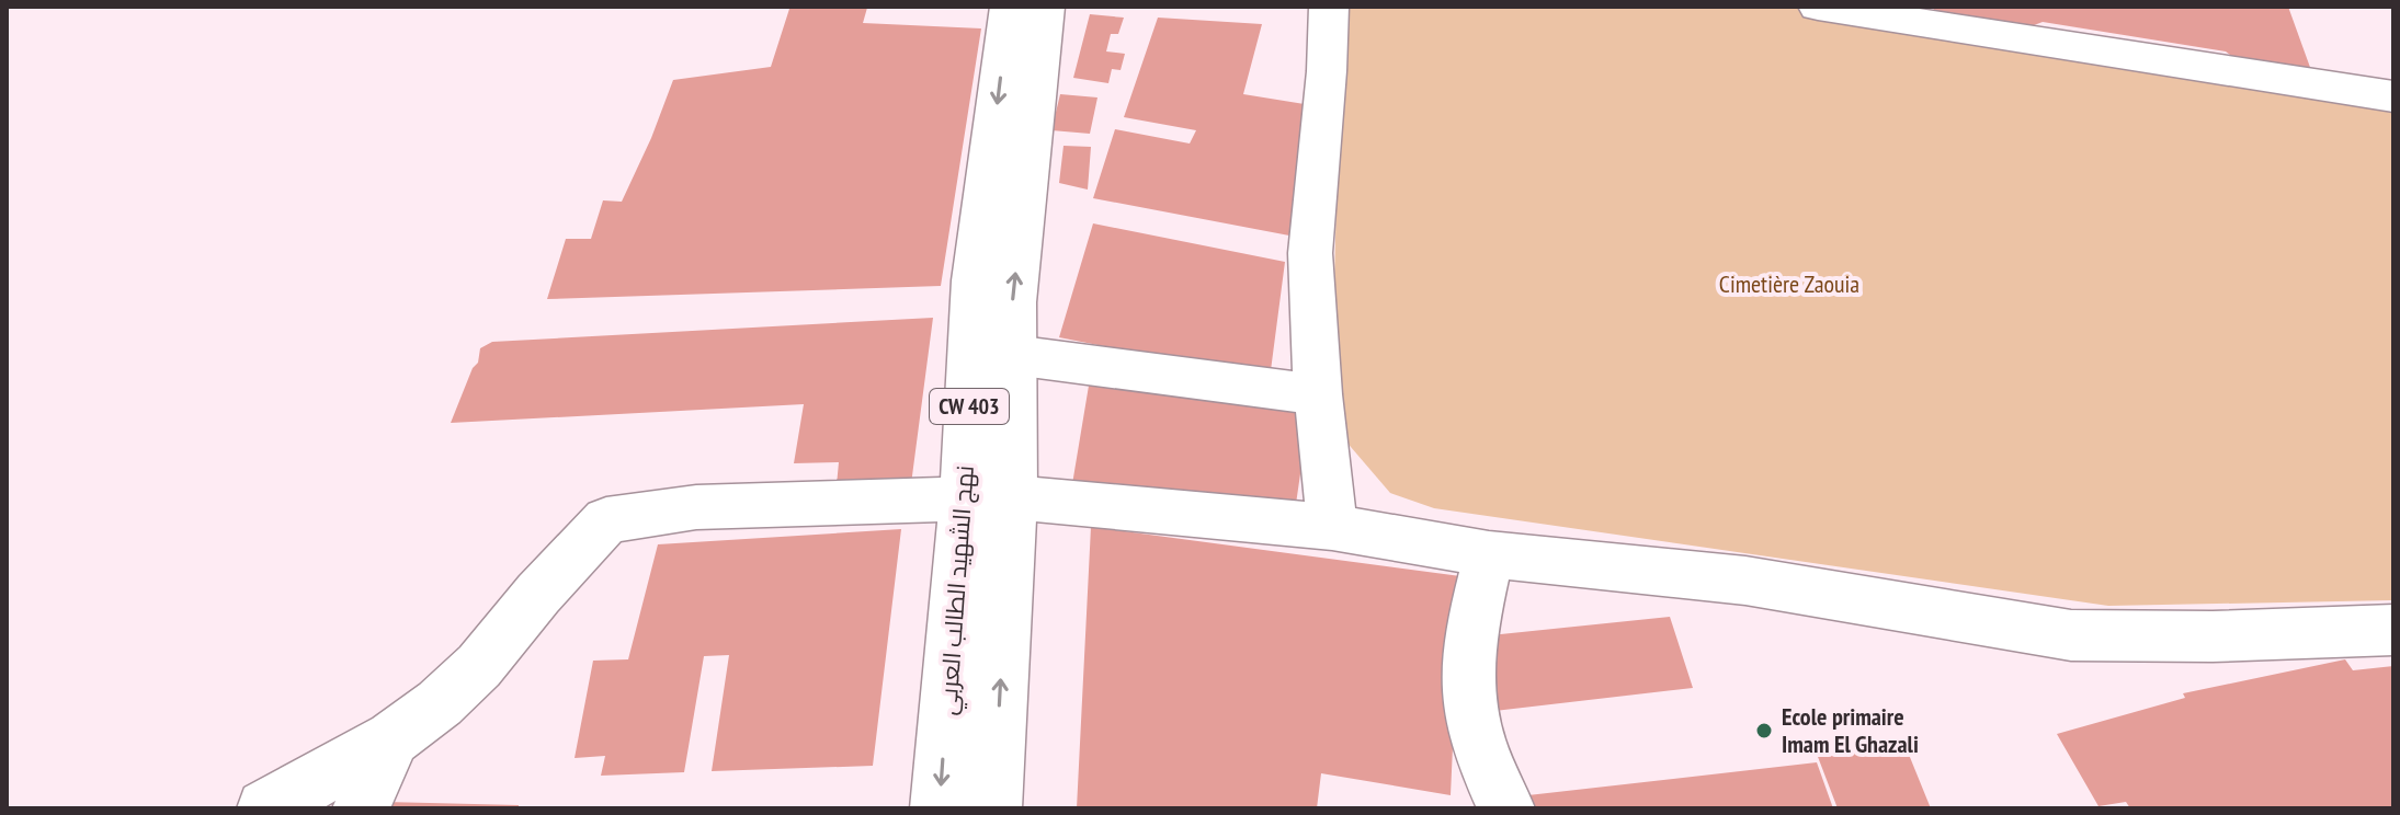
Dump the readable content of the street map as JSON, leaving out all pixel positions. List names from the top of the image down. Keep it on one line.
{"streets":{"street":["CW 403","نهج الشهيد الطالب العربي"]},"parks":["Cimetière Zaouia"],"places":["Ecole primaire Imam El Ghazali"]}
